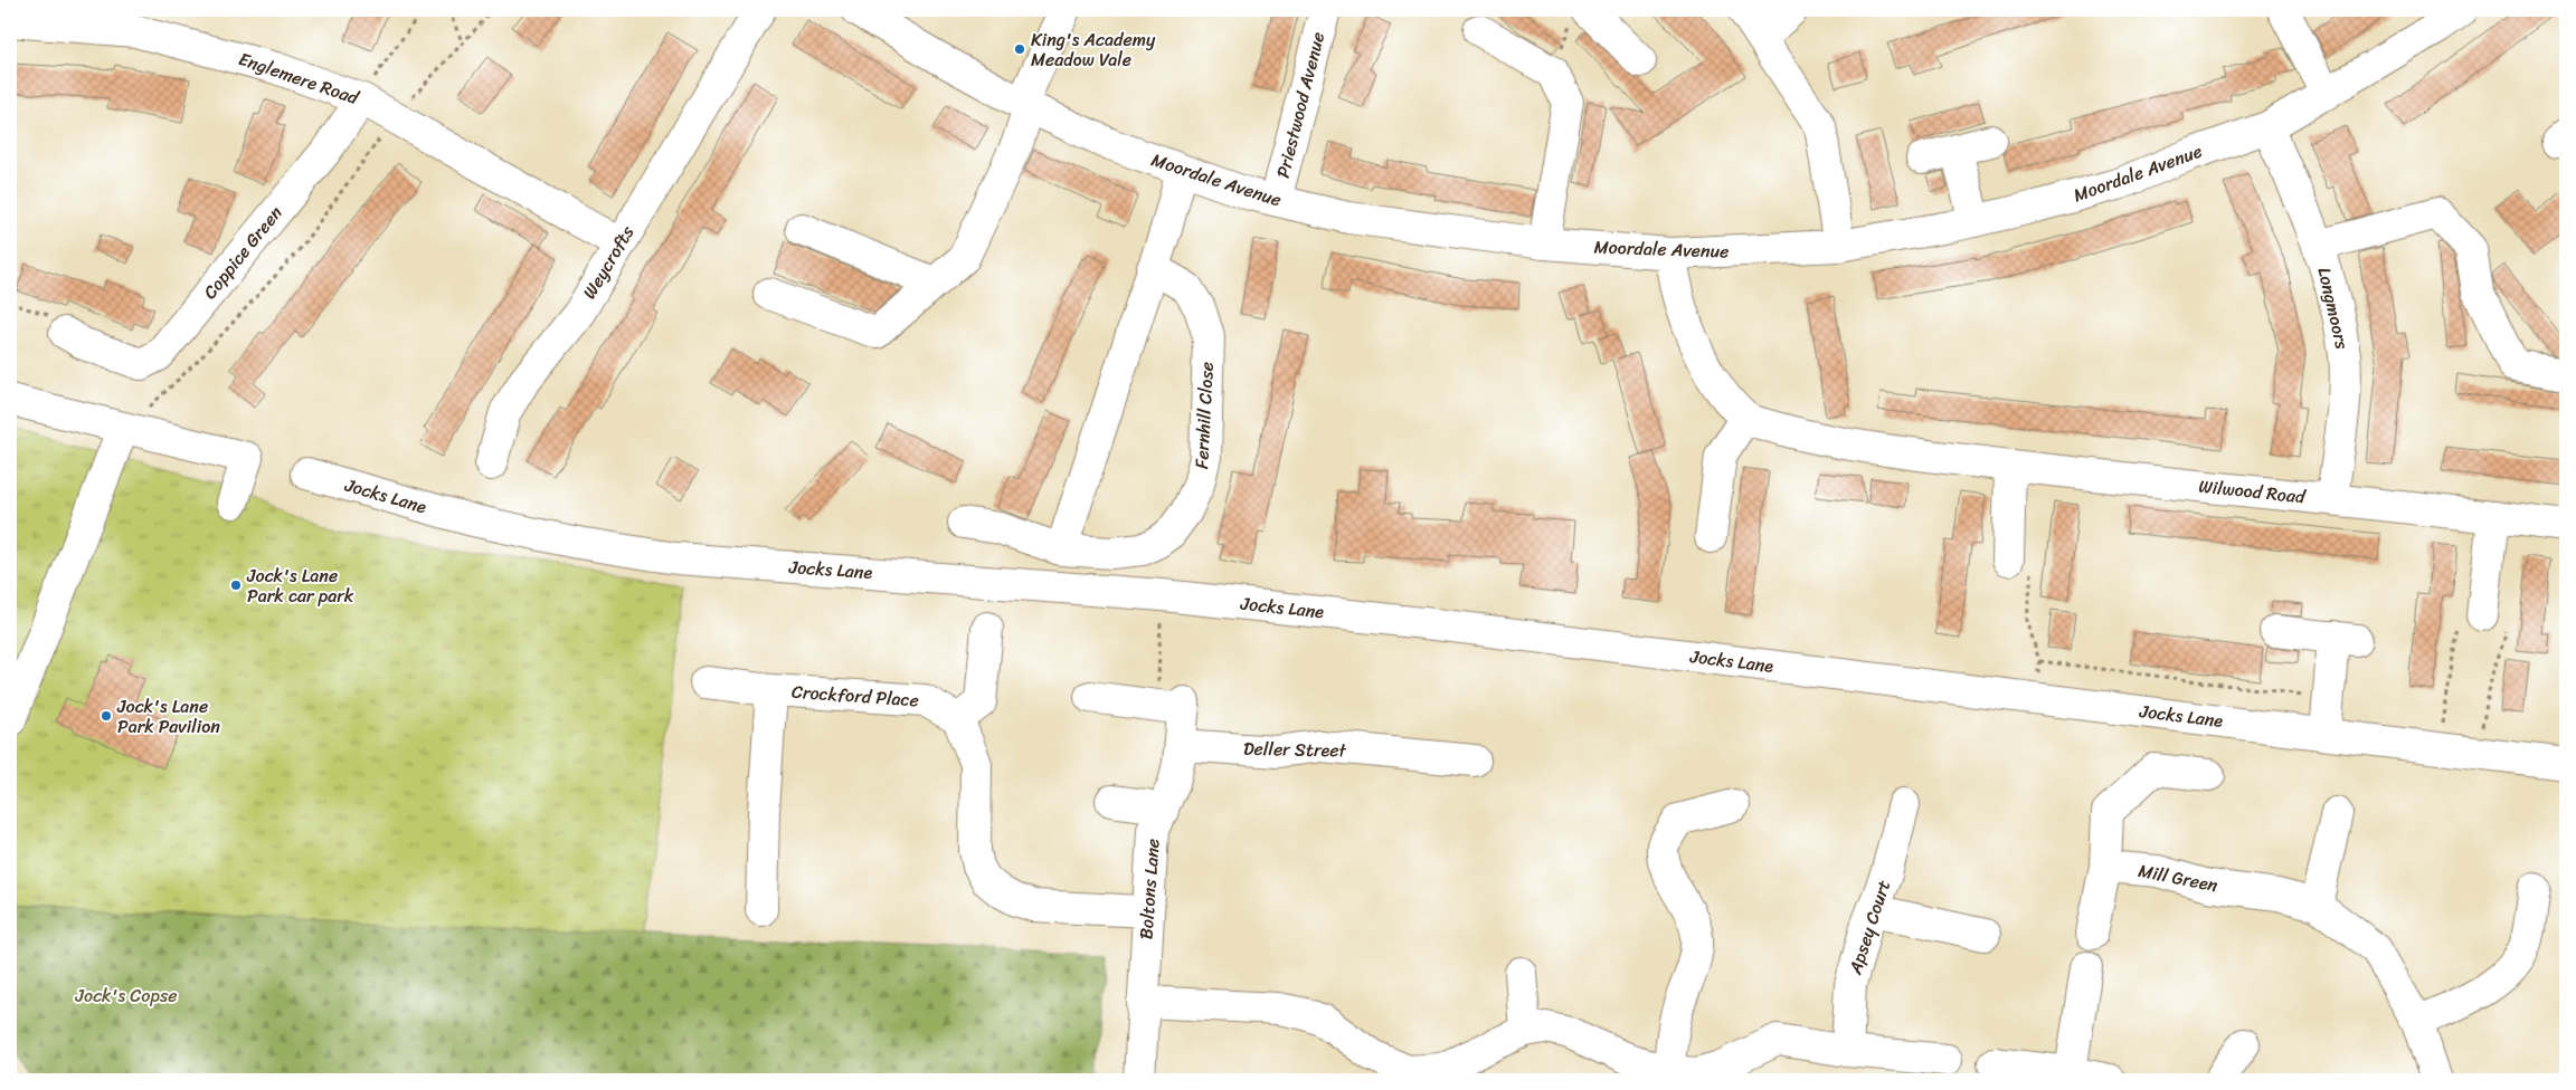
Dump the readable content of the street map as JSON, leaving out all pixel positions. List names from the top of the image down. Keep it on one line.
{"streets":{"street":["Englemere Road","Priestwood Avenue","Moordale Avenue","Coppice Green","Weycrofts","Longmoors","Fernhill Close","Wilwood Road","Jocks Lane","Crockford Place","Deller Street","Mill Green","Boltons Lane","Apsey Court"]},"crossings":[["Englemere Road","Coppice Green"],["Englemere Road","Weycrofts"],["Priestwood Avenue","Moordale Avenue"],["Moordale Avenue","Longmoors"],["Longmoors","Wilwood Road"],["Deller Street","Boltons Lane"]],"parks":["Jock's Copse"],"places":["King's Academy Meadow Vale","Jock's Lane Park car park","Jock's Lane Park Pavilion"]}
